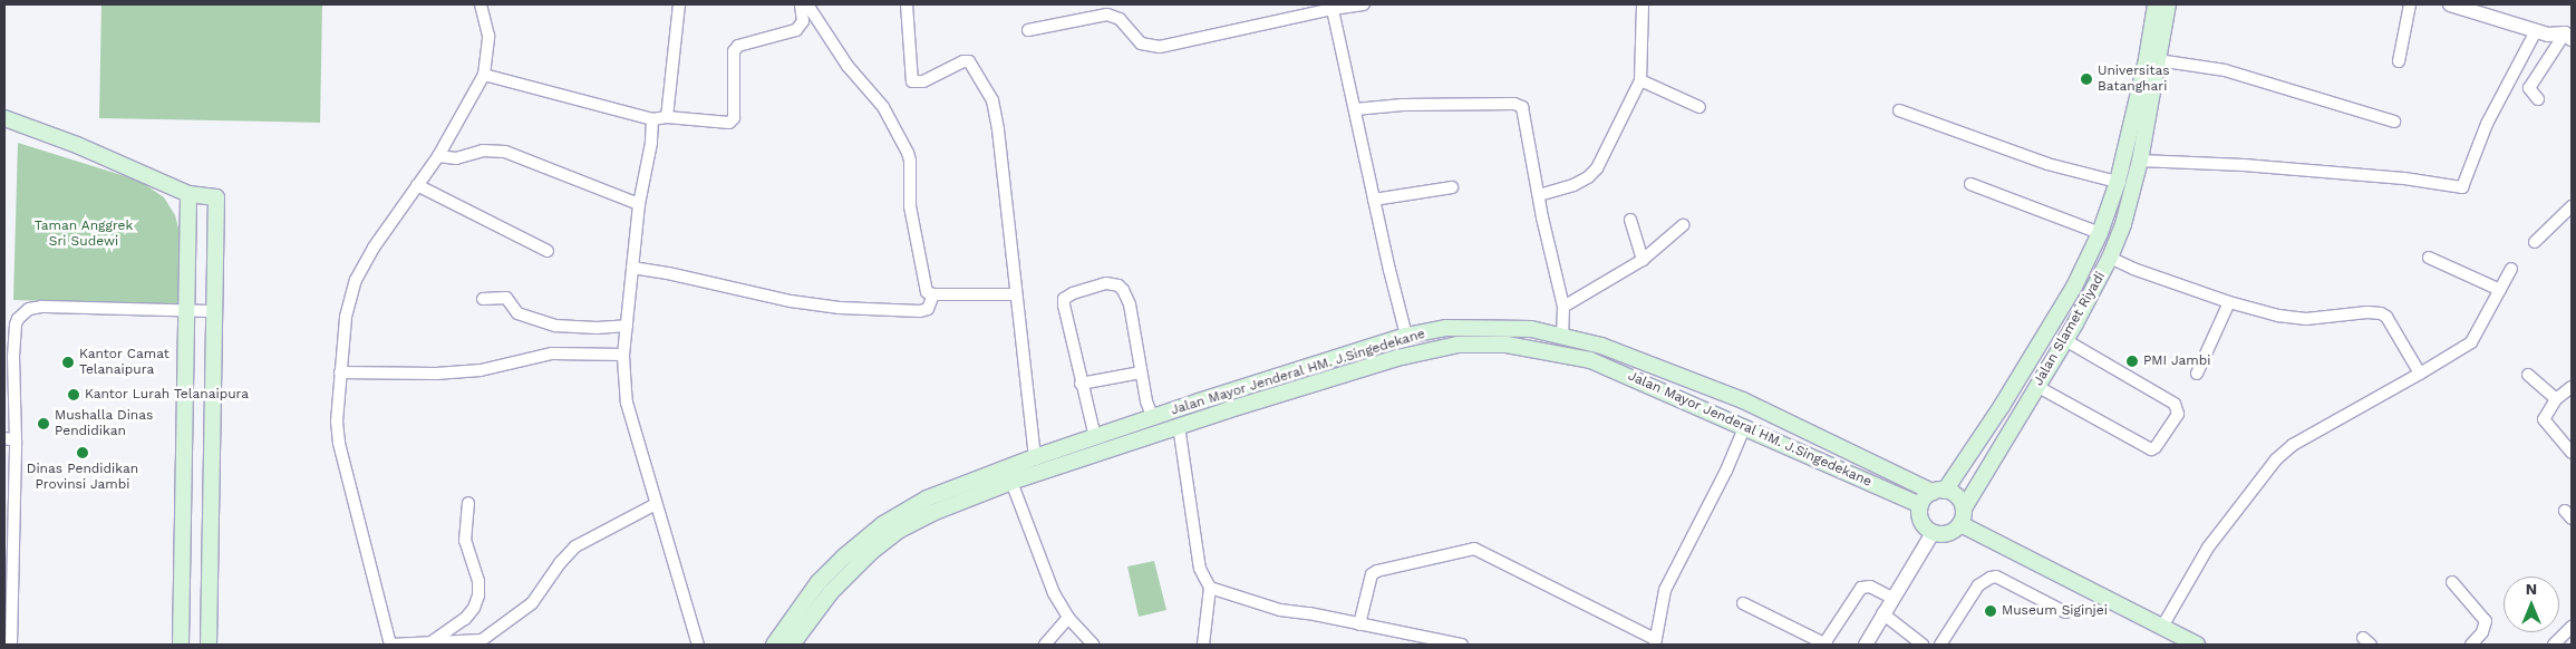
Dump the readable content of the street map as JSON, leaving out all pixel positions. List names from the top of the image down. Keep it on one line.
{"streets":{"main road":["Jalan Slamet Riyadi","Jalan Mayor Jenderal HM. J.Singedekane"]},"crossings":[["Jalan Slamet Riyadi","Jalan Mayor Jenderal HM. J.Singedekane"]],"parks":["Taman Anggrek Sri Sudewi"],"places":["Universitas Batanghari","PMI Jambi","Kantor Camat Telanaipura","Kantor Lurah Telanaipura","Mushalla Dinas Pendidikan","Dinas Pendidikan Provinsi Jambi","Museum Siginjei"],"north":"top"}
